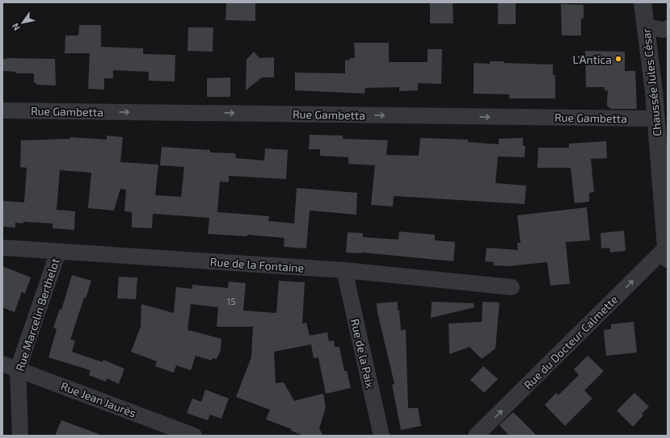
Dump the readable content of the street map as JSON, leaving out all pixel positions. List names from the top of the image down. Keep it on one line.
{"streets":{"street":["Chaussée Jules César","Rue Gambetta","Rue de la Fontaine","Rue Marcelin Berthelot","Rue du Docteur Calmette","Rue de la Paix","Rue Jean Jaurès"]},"crossings":[["Chaussée Jules César","Rue Gambetta"],["Chaussée Jules César","Rue du Docteur Calmette"],["Rue de la Fontaine","Rue Marcelin Berthelot"],["Rue de la Fontaine","Rue de la Paix"],["Rue Marcelin Berthelot","Rue Jean Jaurès"]],"one_way":["Rue Gambetta","Rue du Docteur Calmette"],"places":["L'Antica"],"house_numbers":["15"],"north":"bottom left"}
